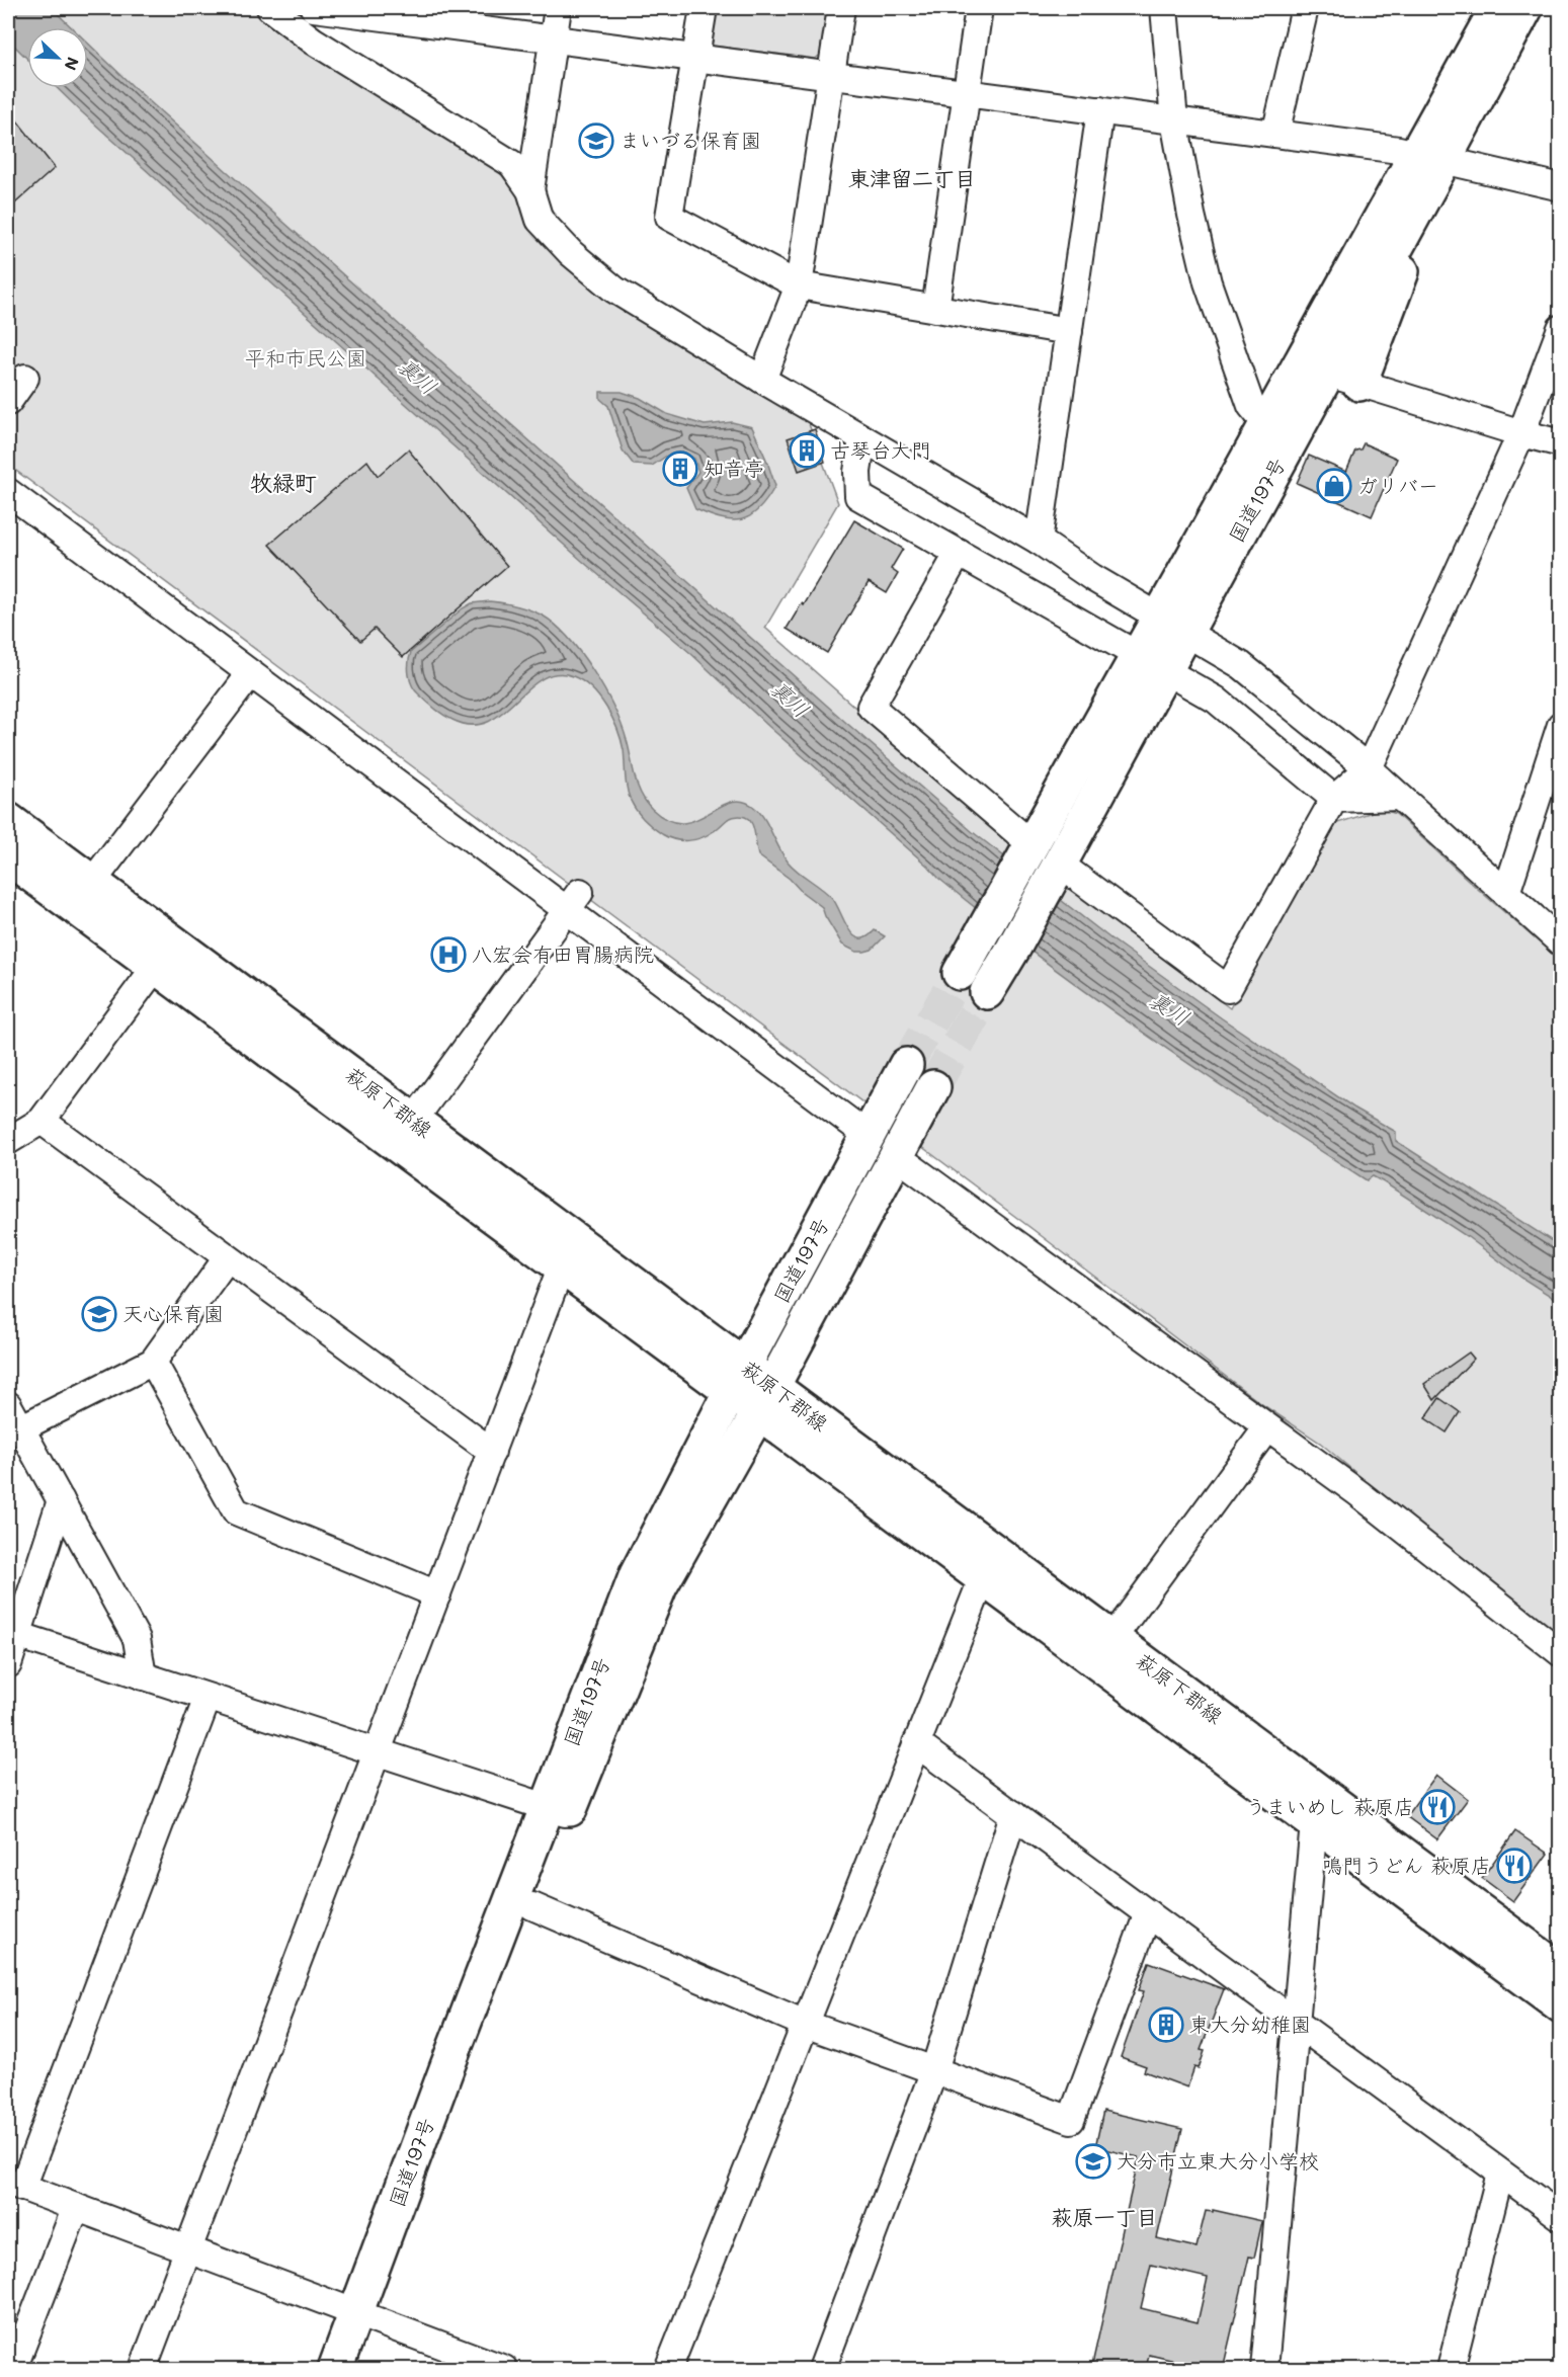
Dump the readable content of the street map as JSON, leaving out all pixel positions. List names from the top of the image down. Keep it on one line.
{"streets":{"main road":["国道197号","萩原下郡線"]},"crossings":[["国道197号","萩原下郡線"]],"districts":["東津留二丁目","牧緑町","萩原一丁目"],"water":["裏川"],"parks":["平和市民公園"],"places":{"school or university":["まいづる保育園","天心保育園","大分市立東大分小学校"],"building":["古琴台大門","知音亭","東大分幼稚園"],"shop":["ガリバー"],"hospital":["八宏会有田胃腸病院"],"restaurant":["うまいめし 萩原店","鳴門うどん 萩原店"]},"north":"bottom right"}
